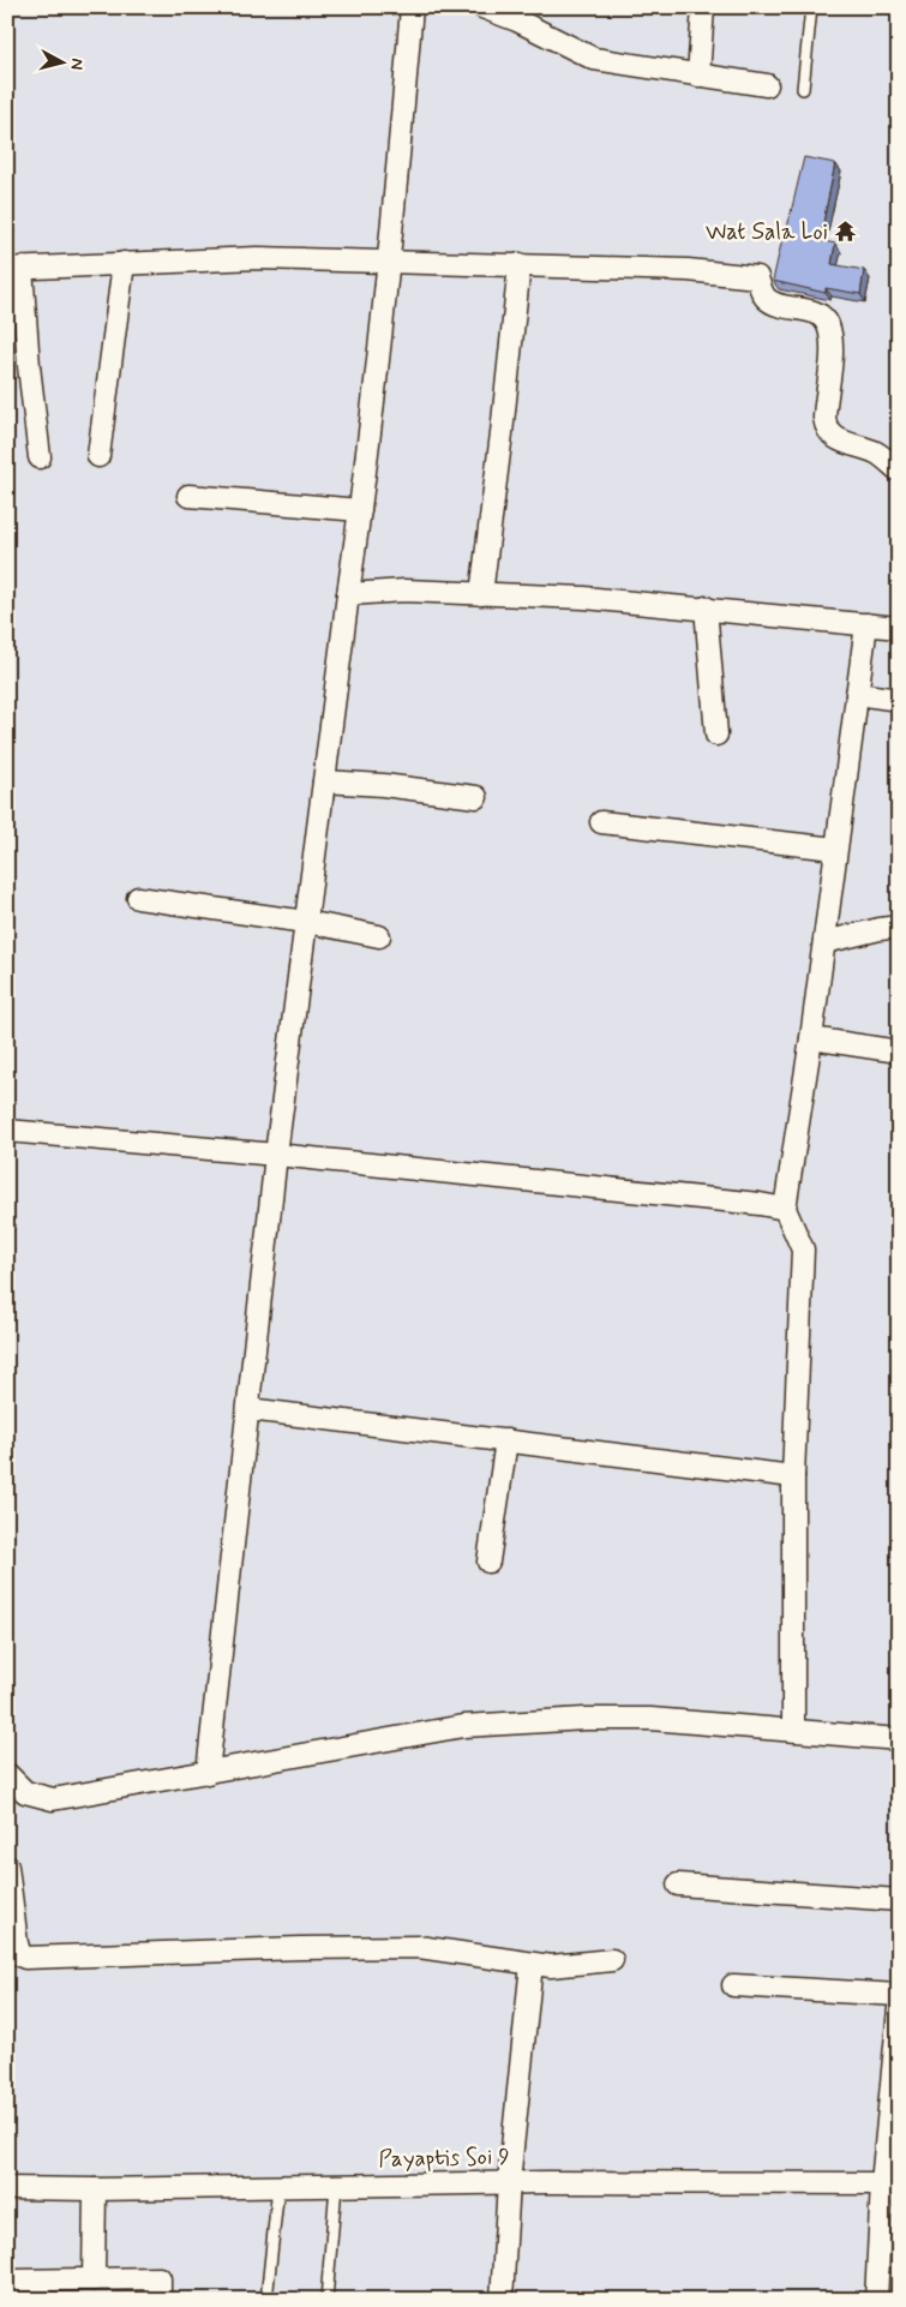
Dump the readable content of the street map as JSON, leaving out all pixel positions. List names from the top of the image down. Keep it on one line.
{"streets":{"street":["Payaptis Soi 9"]},"places":{"temple":["Wat Sala Loi"]},"north":"right"}
